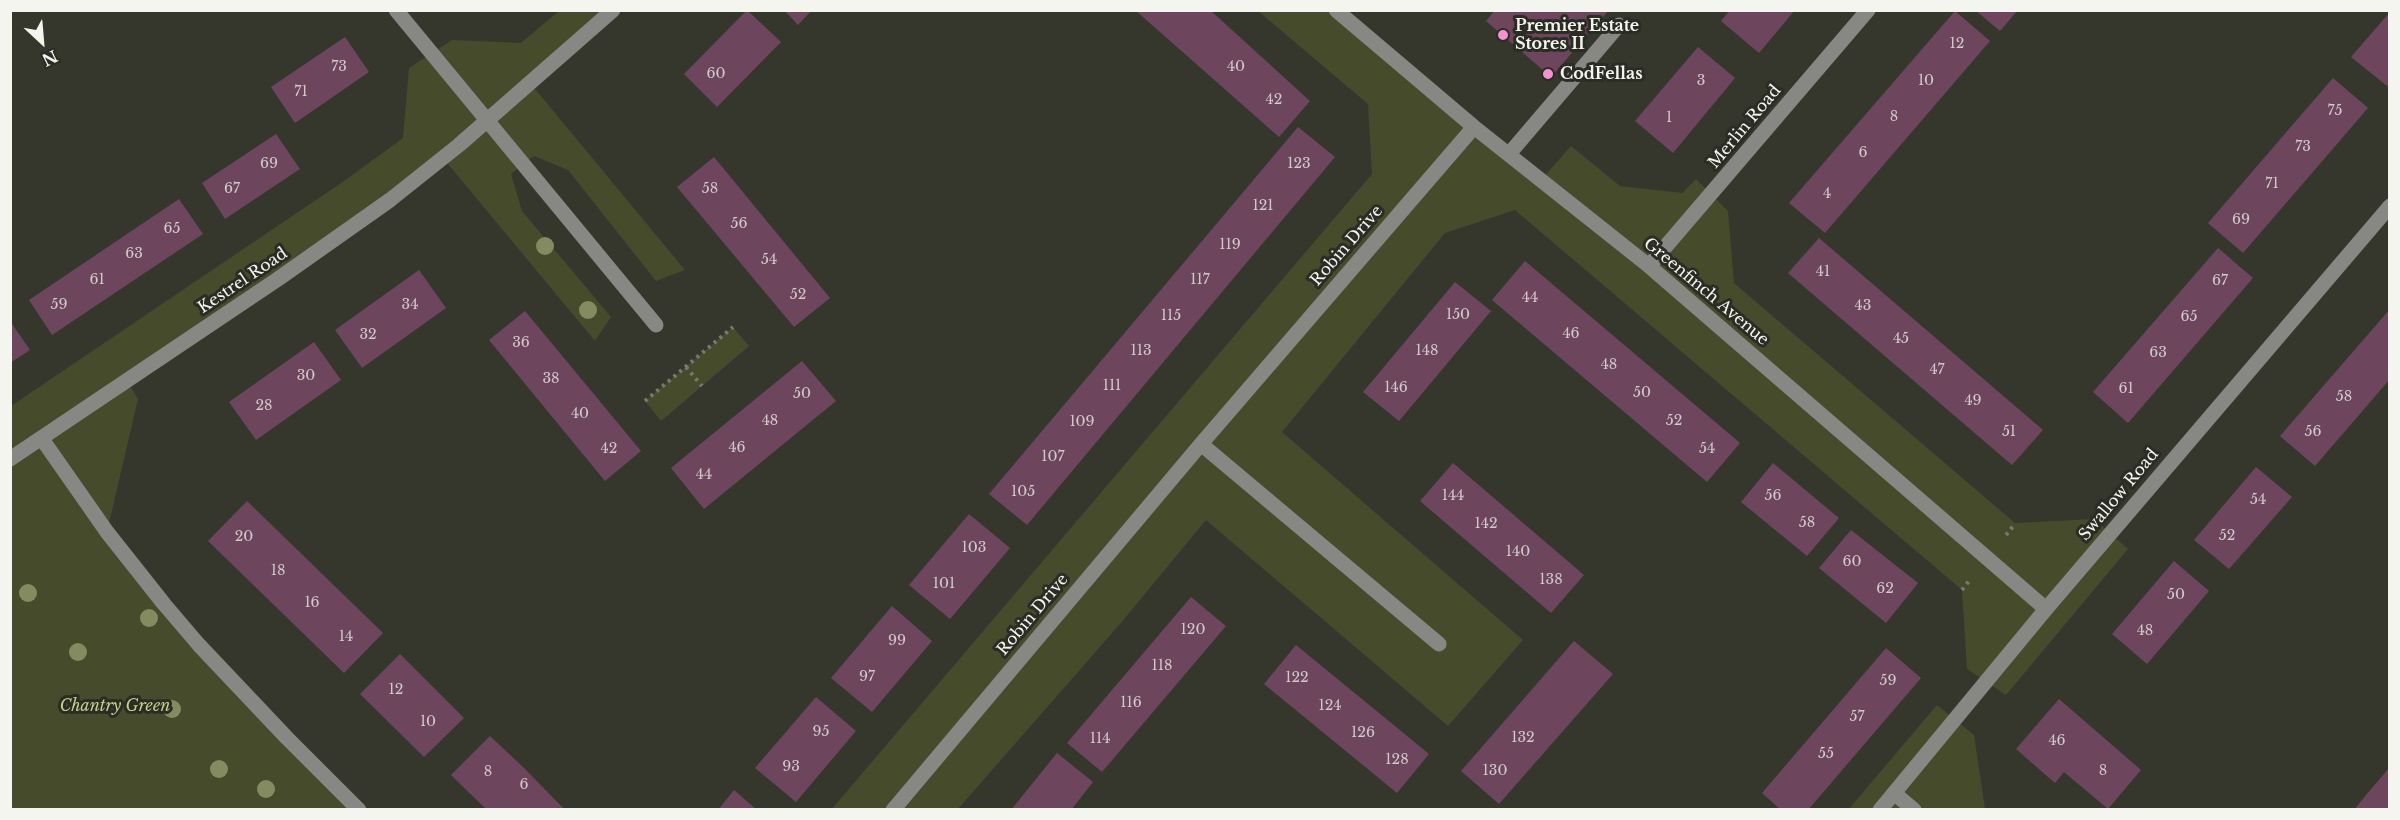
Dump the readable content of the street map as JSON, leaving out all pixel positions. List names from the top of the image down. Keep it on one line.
{"streets":{"street":["Merlin Road","Robin Drive","Kestrel Road","Greenfinch Avenue","Swallow Road"]},"crossings":[["Merlin Road","Greenfinch Avenue"],["Robin Drive","Greenfinch Avenue"],["Greenfinch Avenue","Swallow Road"]],"parks":["Chantry Green"],"places":["Premier Estate Stores II","CodFellas"],"house_numbers":["12","73","40","60","3","10","71","42","75","8","1","73","6","69","123","71","67","58","4","121","69","56","65","119","63","54","41","61","117","67","52","44","59","34","43","150","115","65","46","32","45","36","113","148","63","48","47","30","38","111","146","61","50","50","58","49","28","40","48","52","109","51","56","46","42","54","107","44","105","144","56","54","58","142","52","20","103","140","60","18","138","101","62","50","16","120","48","14","99","118","97","122","59","12","116","124","57","10","95","126","132","114","46","55","128","93","130","8","8","6"],"north":"bottom right"}
